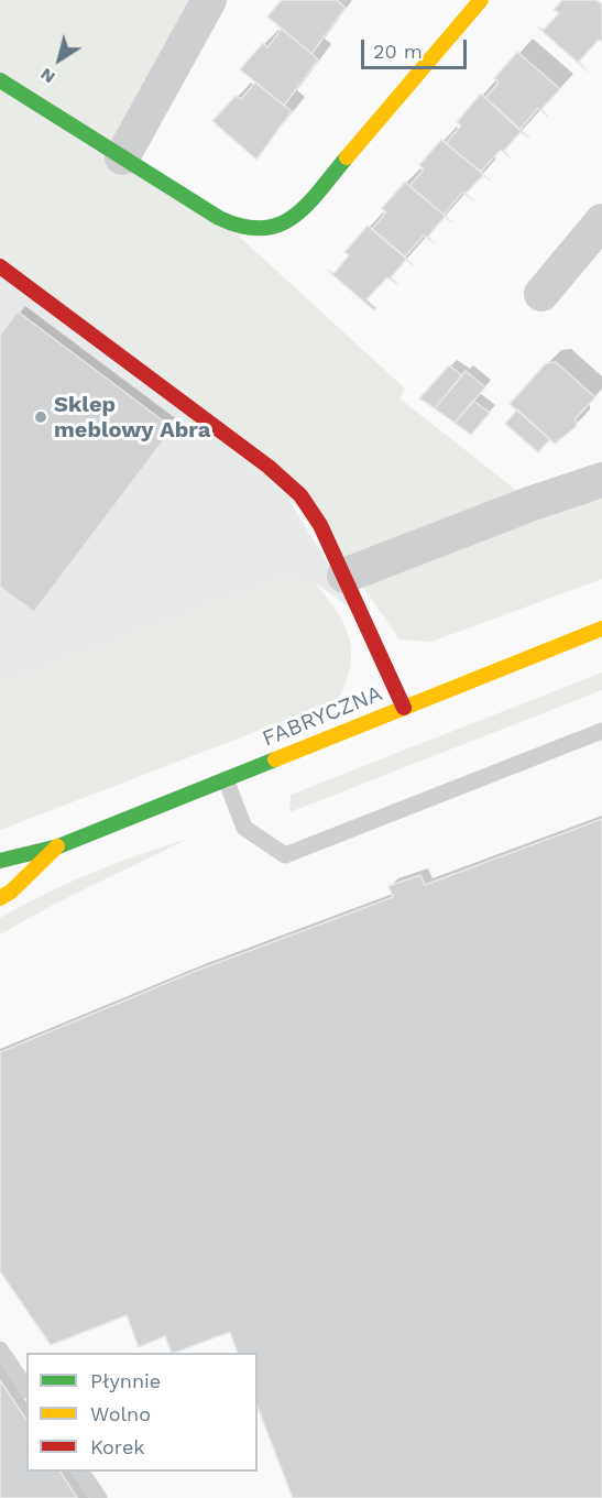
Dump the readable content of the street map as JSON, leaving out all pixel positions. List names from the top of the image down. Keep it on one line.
{"streets":{"street":["FABRYCZNA"]},"places":["Sklep meblowy Abra"],"legend":["Płynnie","Wolno","Korek"],"scale_bar":"20 m","north":"bottom left"}
